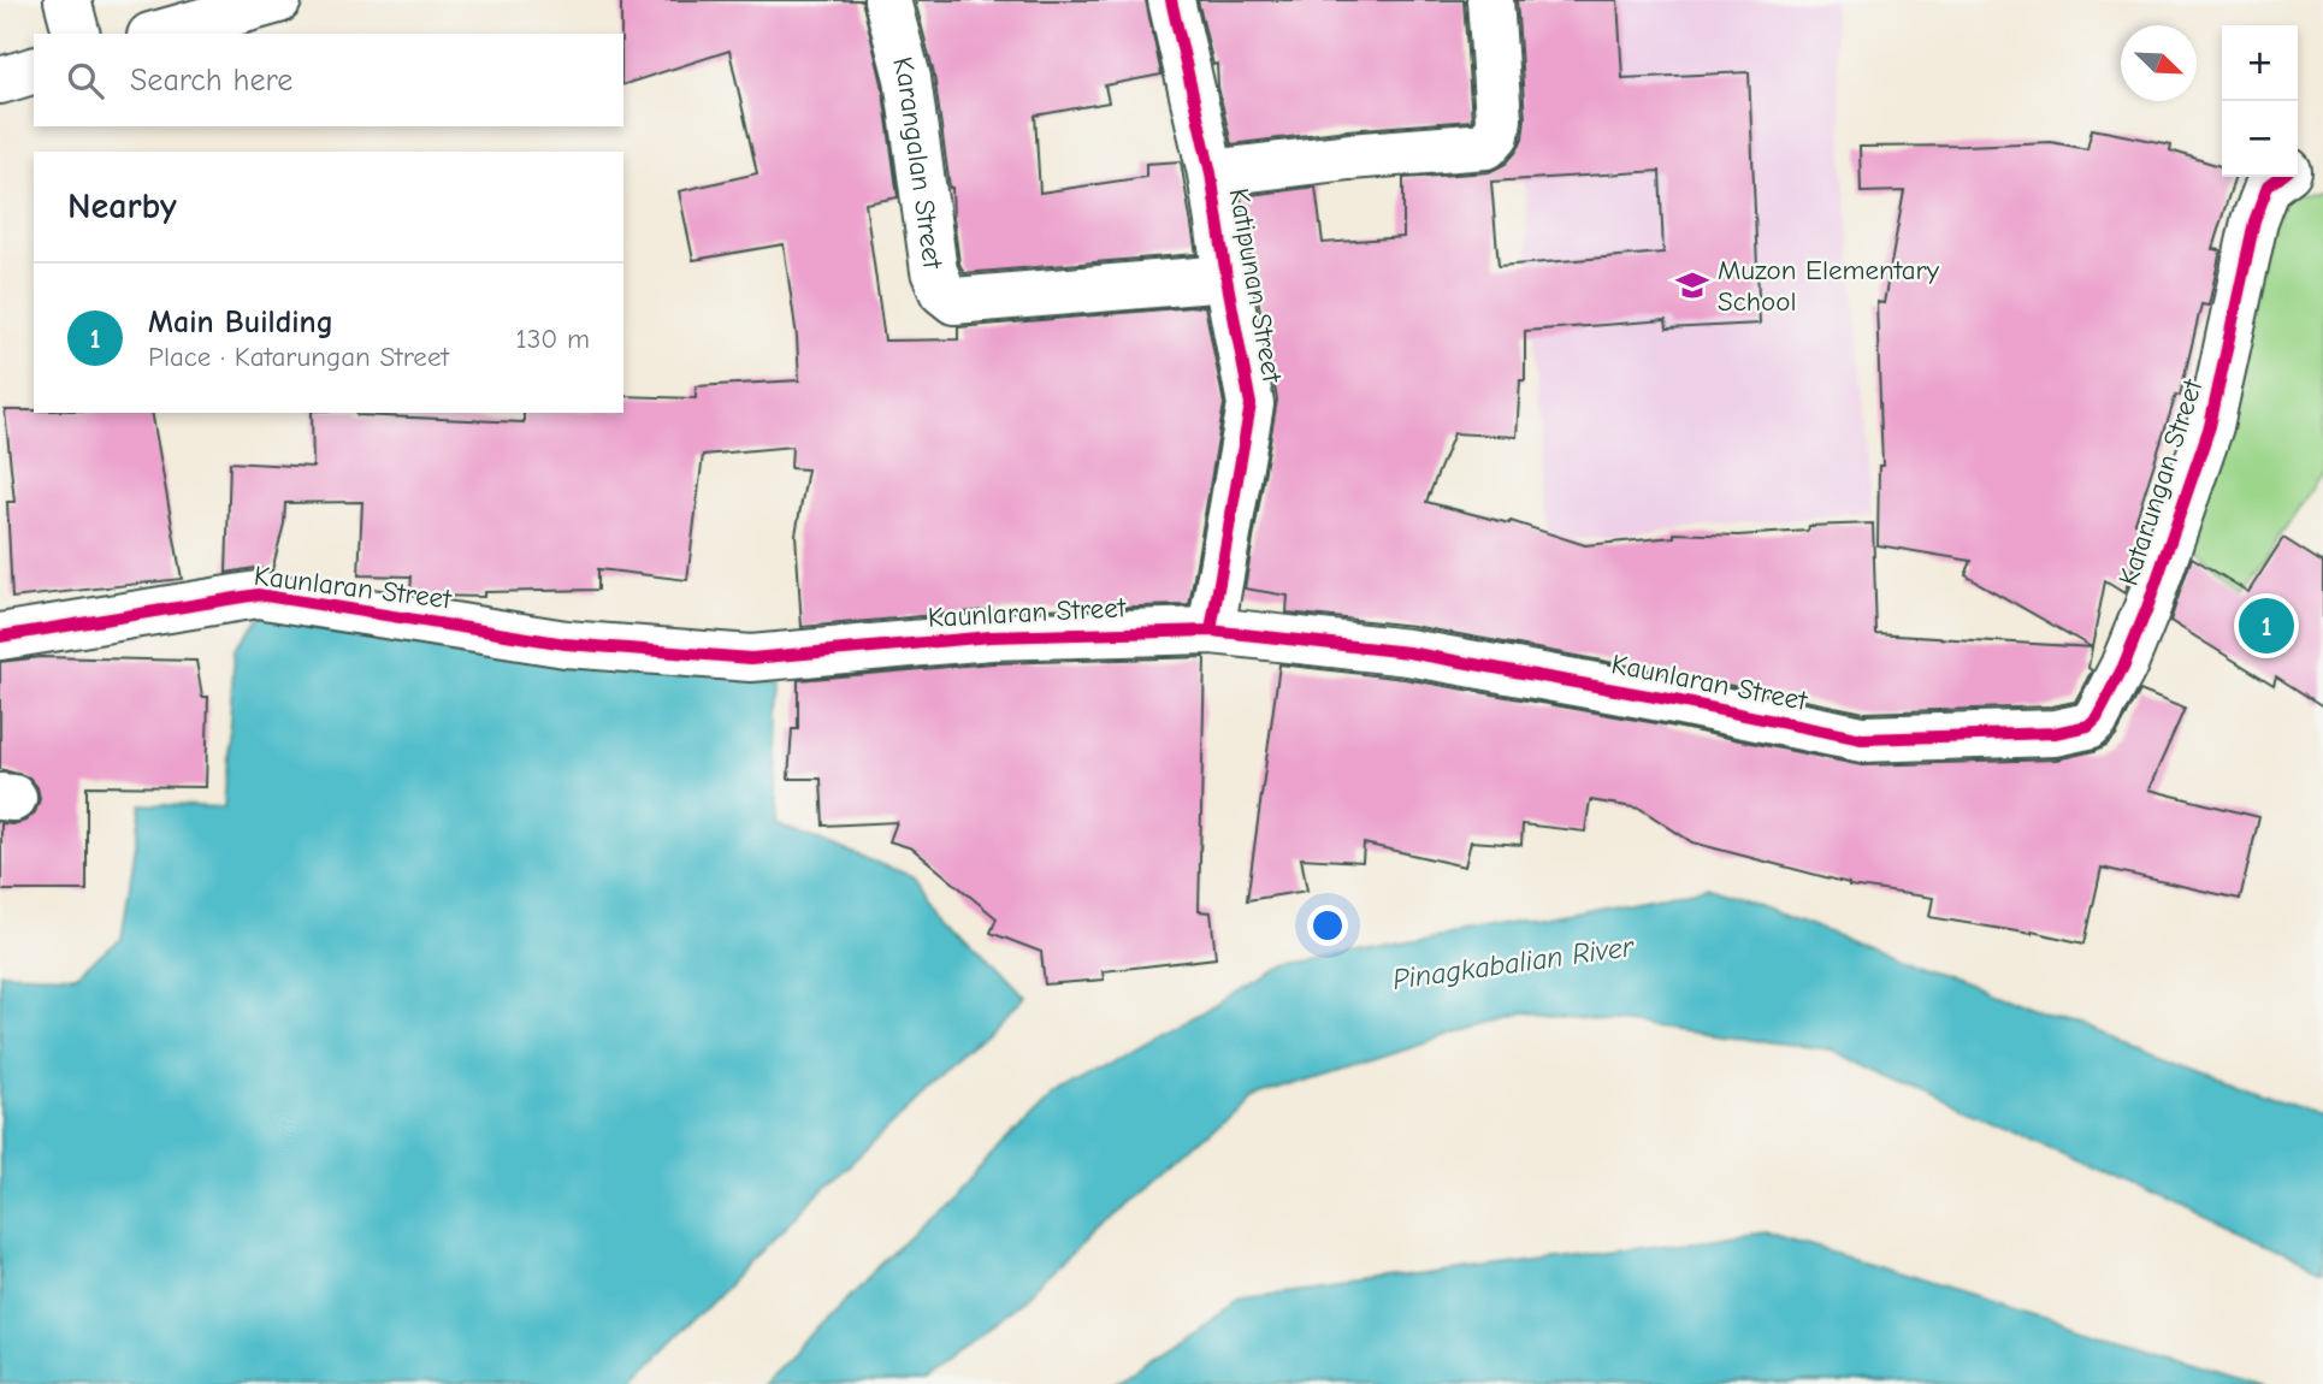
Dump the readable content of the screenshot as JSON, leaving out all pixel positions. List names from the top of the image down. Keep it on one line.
{"streets":{"street":["Karangalan Street","Katipunan Street","Katarungan Street","Kaunlaran Street"]},"crossings":[["Karangalan Street","Katipunan Street"],["Katipunan Street","Kaunlaran Street"],["Katarungan Street","Kaunlaran Street"]],"water":["Pinagkabalian River"],"places":{"school or university":["Muzon Elementary School"]},"north":"bottom right","page":{"map_buttons":["+","−"],"search":"Search here","heading":"Nearby","list":[{"mark":"1","name":"Main Building","note":"Place · Katarungan Street","value":"130 m"}],"pins":"1"}}
